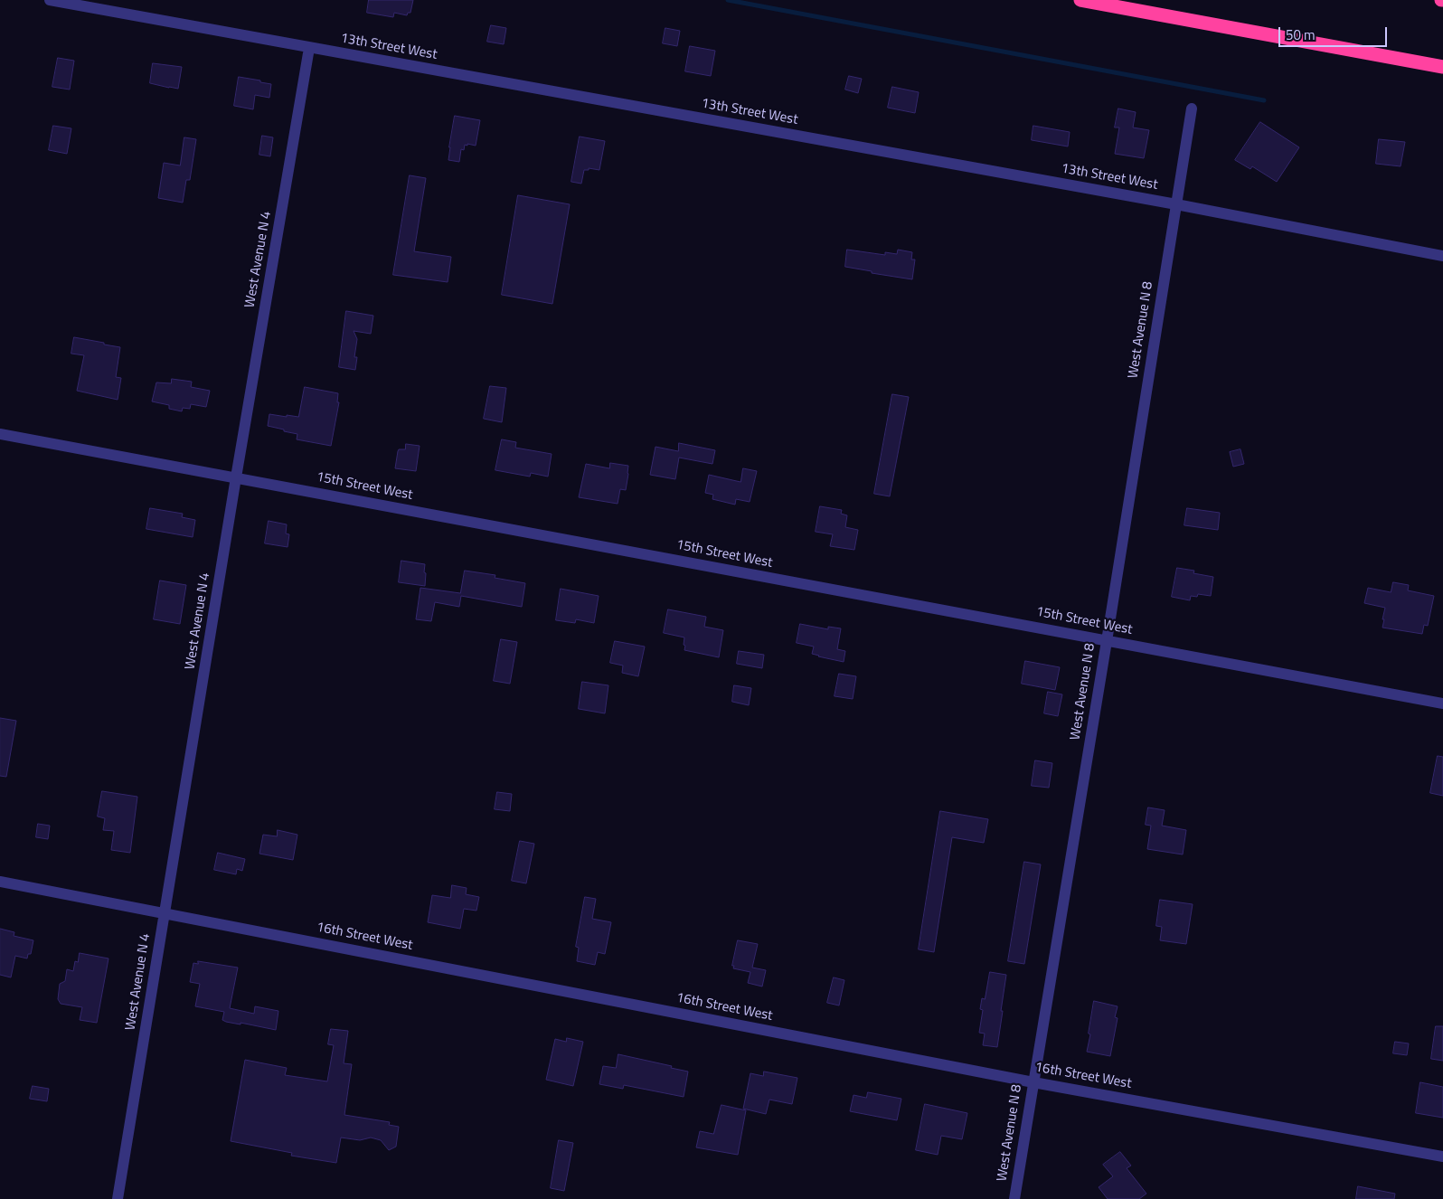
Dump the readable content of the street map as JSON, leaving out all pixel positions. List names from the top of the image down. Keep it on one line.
{"streets":{"street":["13th Street West","West Avenue N 4","West Avenue N 8","15th Street West","16th Street West"]},"crossings":[["13th Street West","West Avenue N 4"],["13th Street West","West Avenue N 8"],["West Avenue N 4","15th Street West"],["West Avenue N 4","16th Street West"],["West Avenue N 8","15th Street West"],["West Avenue N 8","16th Street West"]],"scale_bar":"50 m"}
